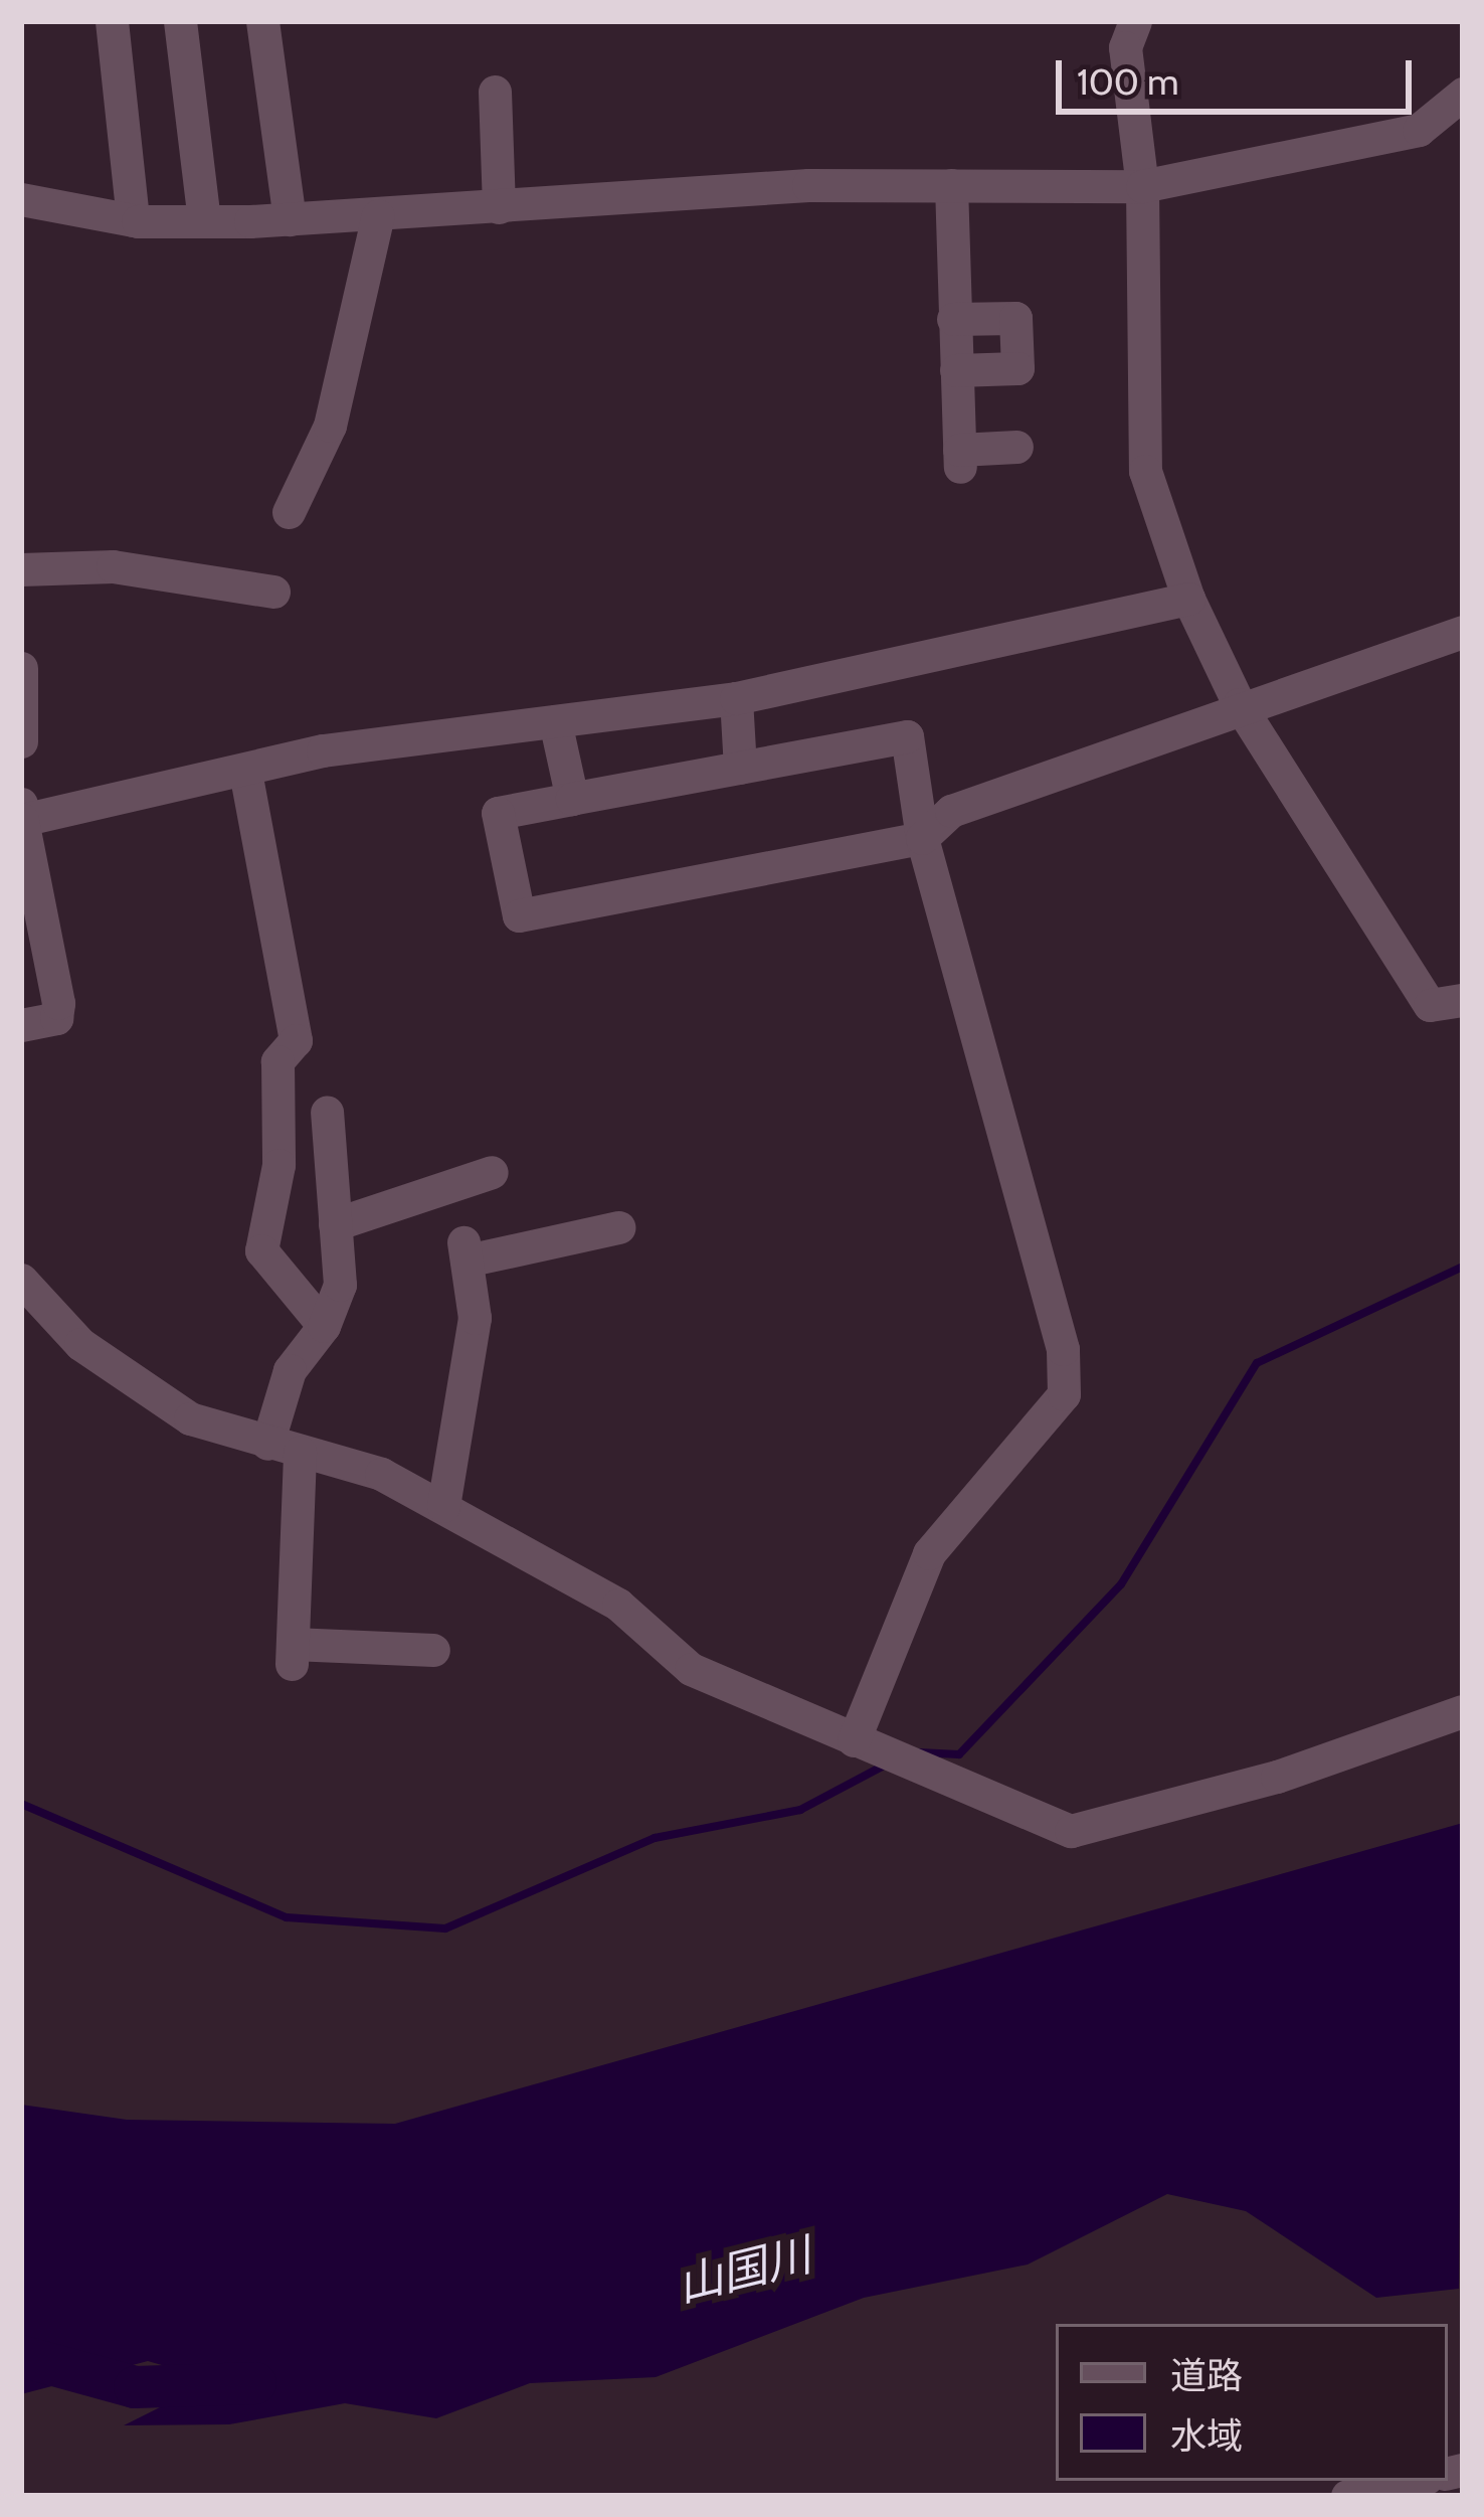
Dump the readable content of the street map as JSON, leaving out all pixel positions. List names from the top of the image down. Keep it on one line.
{"water":["山国川"],"legend":["道路","水域"],"scale_bar":"100 m"}
